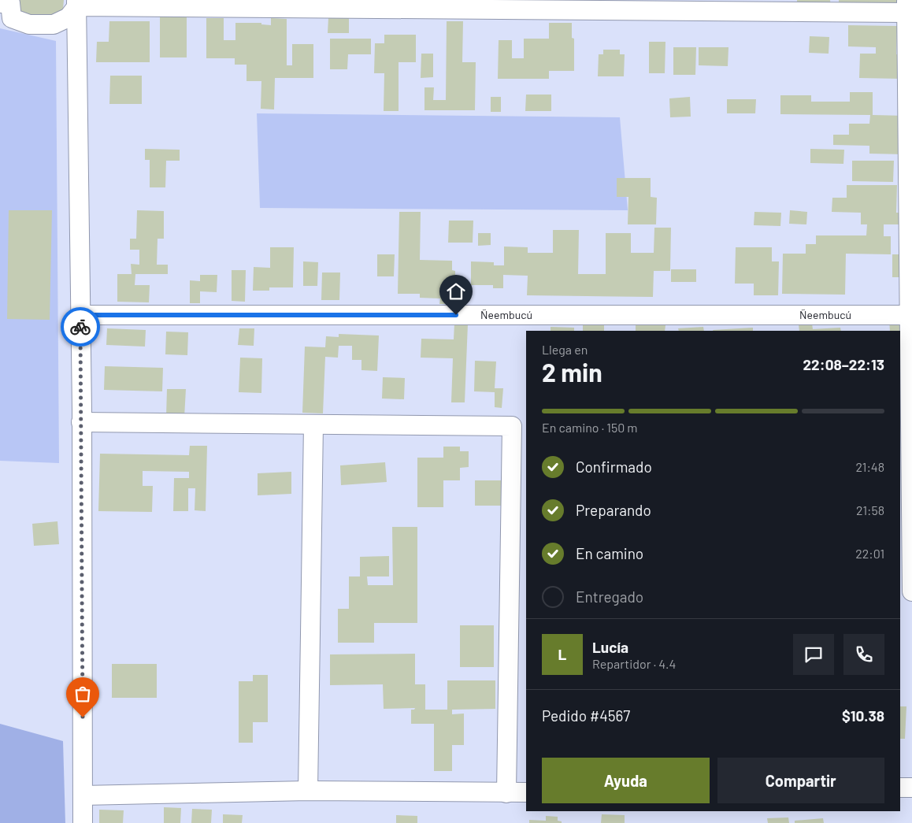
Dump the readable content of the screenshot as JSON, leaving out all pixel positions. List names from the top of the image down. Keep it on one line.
{"streets":{"street":["Ñeembucú"]},"page":{"heading":["2 min","Llega en","22:08–22:13"],"panel":["Lucía","Repartidor · 4.4","Pedido #4567","$10.38"],"bar":"En camino · 150 m","list":[["Confirmado","21:48"],["Preparando","21:58"],["En camino","22:01"],"Entregado"],"round":"L","buttons":["Ayuda","Compartir"]}}
